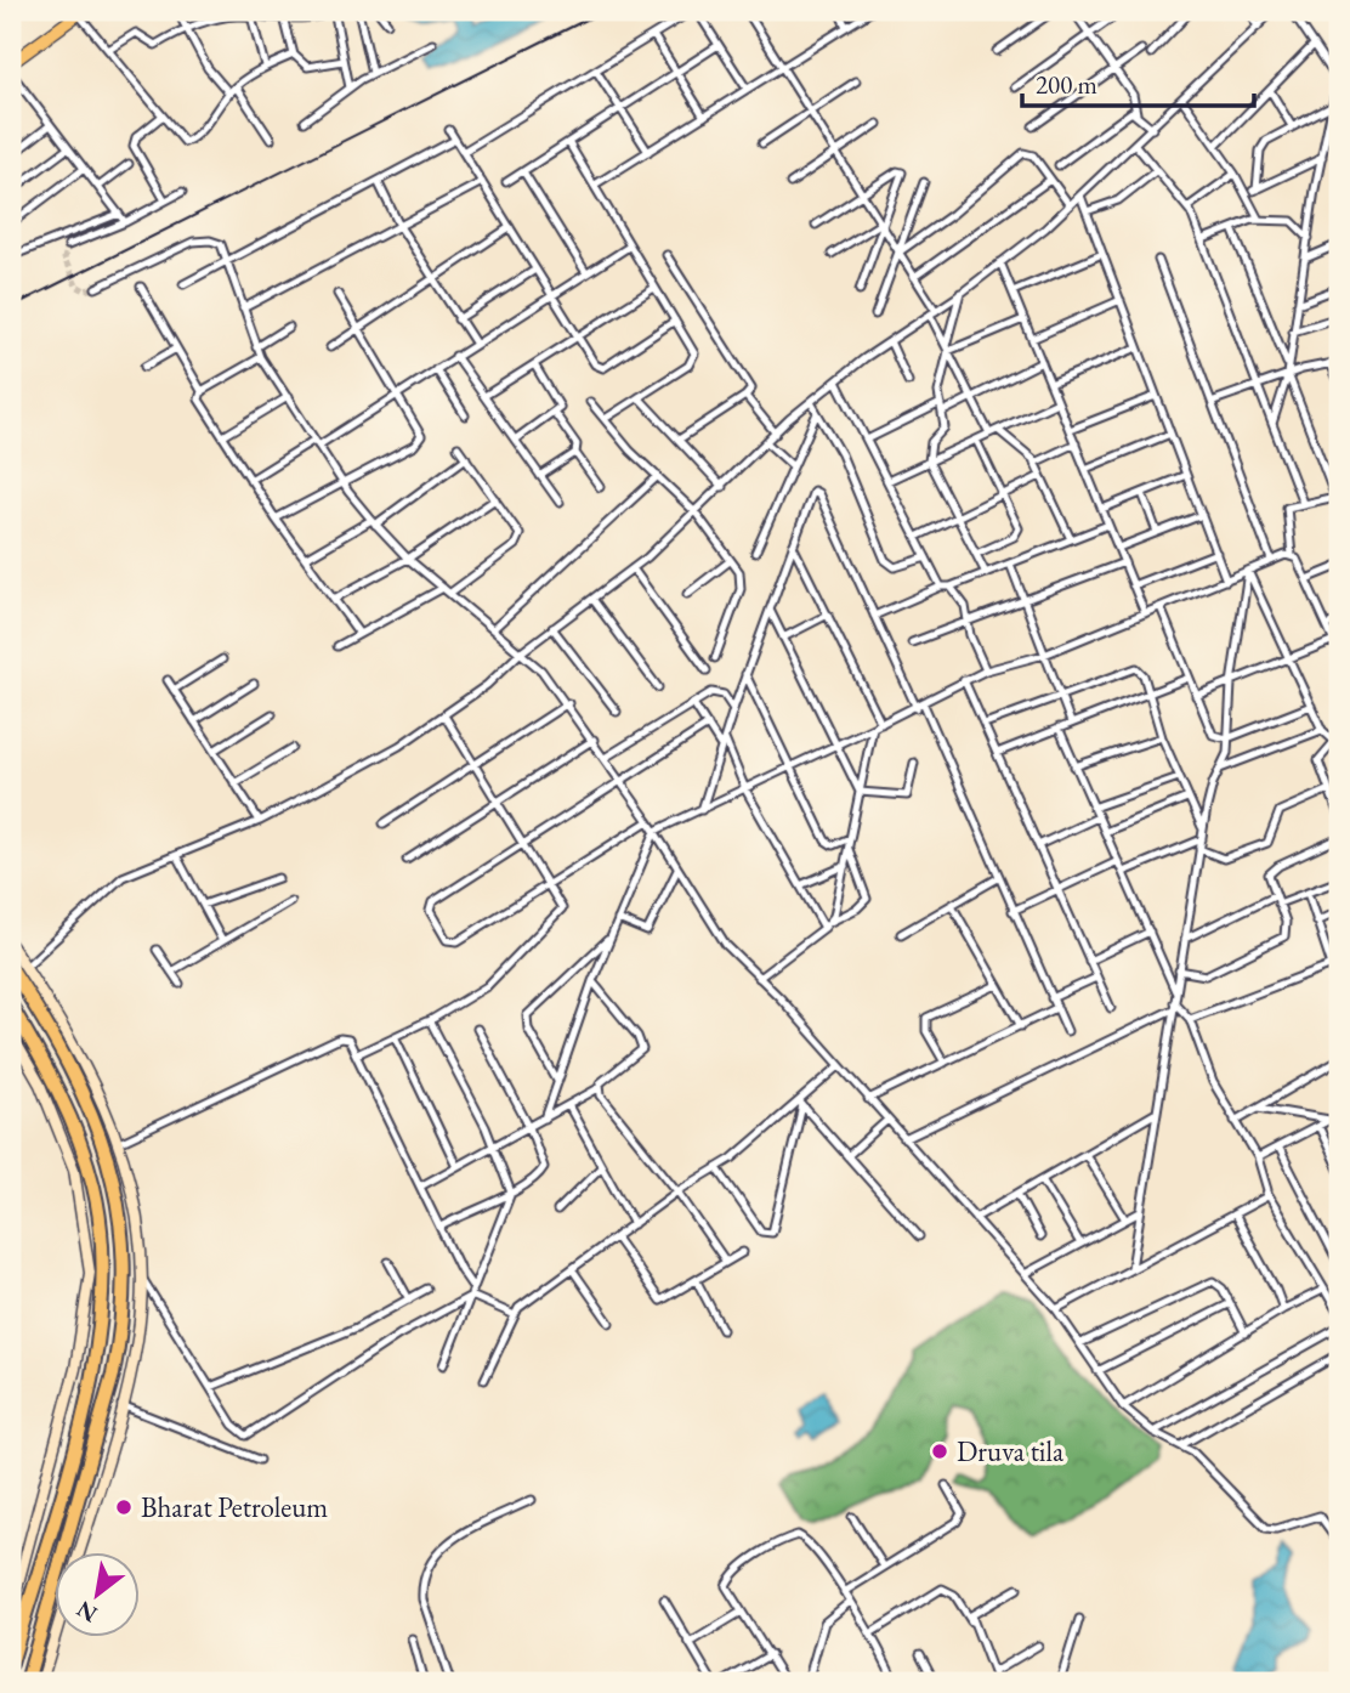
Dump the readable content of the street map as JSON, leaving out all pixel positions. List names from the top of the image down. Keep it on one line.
{"places":["Druva tila","Bharat Petroleum"],"scale_bar":"200 m","north":"bottom left"}
